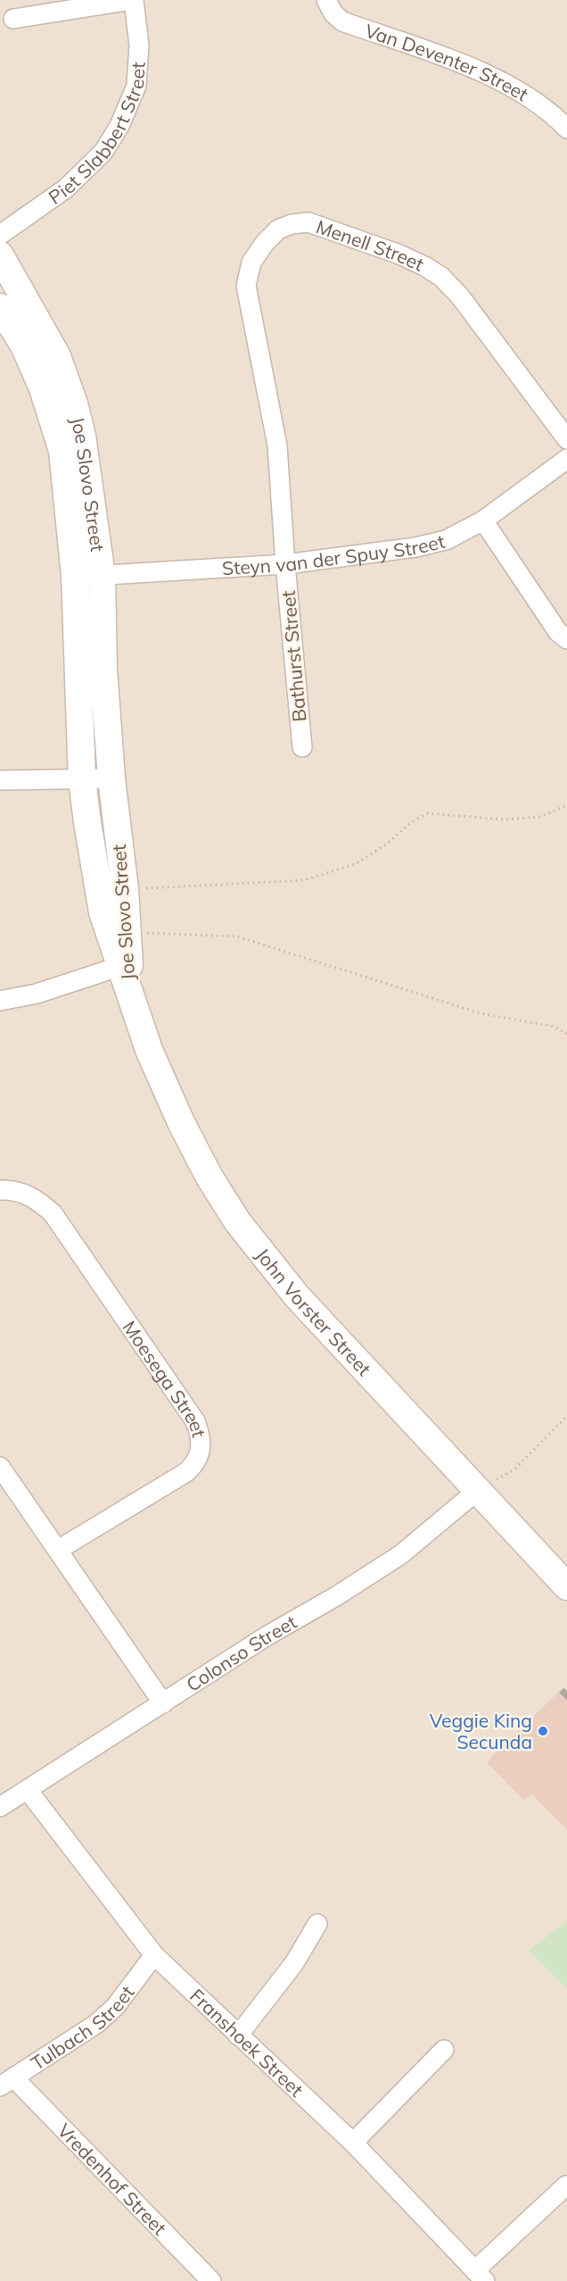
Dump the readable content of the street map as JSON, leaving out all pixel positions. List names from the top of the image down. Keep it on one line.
{"streets":{"street":["Van Deventer Street","Piet Slabbert Street","Menell Street","Joe Slovo Street","Steyn van der Spuy Street","Bathurst Street","John Vorster Street","Moesega Street","Colonso Street","Tulbach Street","Franshoek Street","Vredenhof Street"]},"crossings":[["Menell Street","Steyn van der Spuy Street"],["Menell Street","Bathurst Street"],["Joe Slovo Street","Steyn van der Spuy Street"],["Joe Slovo Street","John Vorster Street"],["Steyn van der Spuy Street","Bathurst Street"],["John Vorster Street","Colonso Street"],["Colonso Street","Franshoek Street"],["Tulbach Street","Franshoek Street"],["Tulbach Street","Vredenhof Street"]],"places":["Veggie King Secunda"]}
